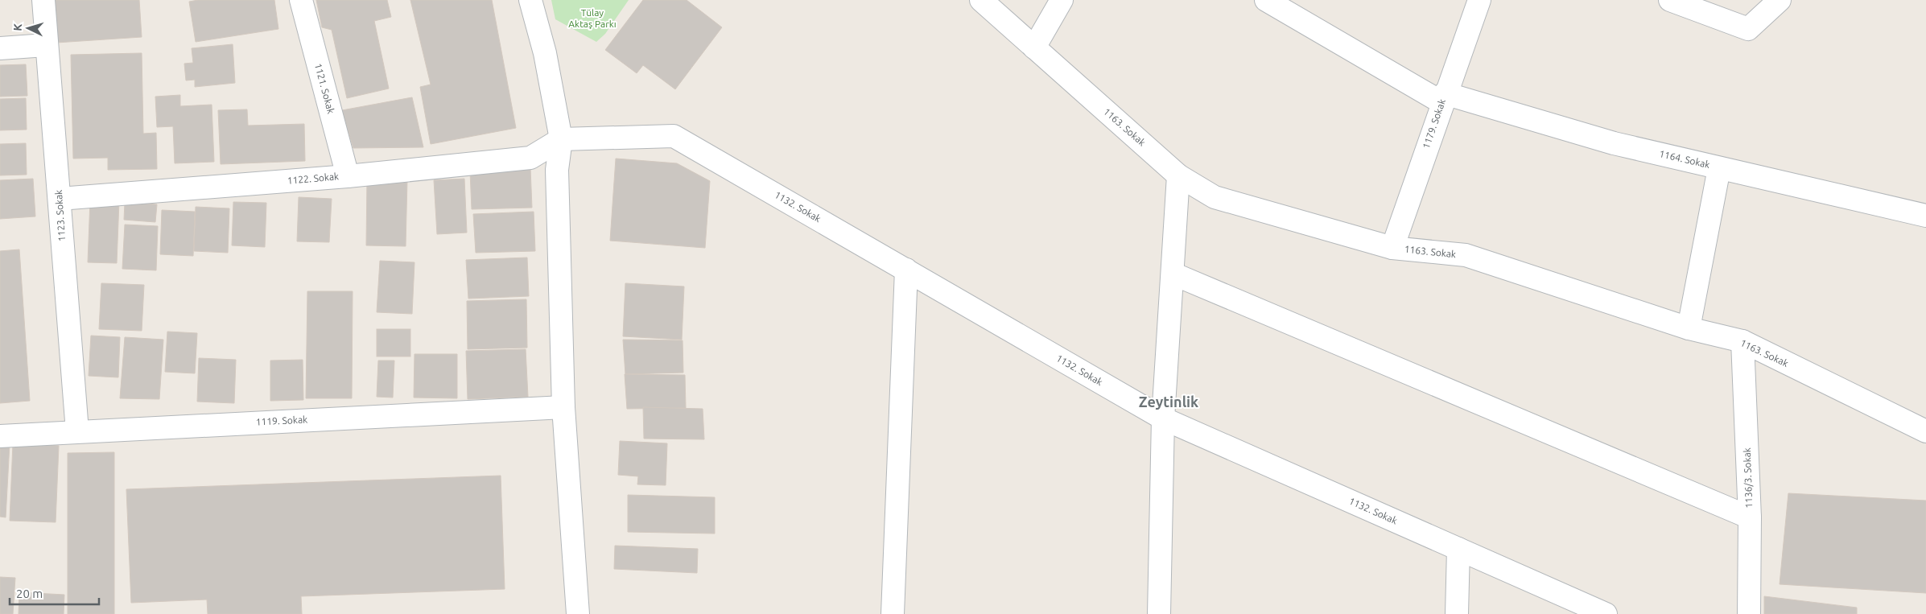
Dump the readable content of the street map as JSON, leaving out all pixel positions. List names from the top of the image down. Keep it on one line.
{"streets":{"street":["1121. Sokak","1179. Sokak","1163. Sokak","1164. Sokak","1122. Sokak","1132. Sokak","1123. Sokak","1119. Sokak","1136/3. Sokak"]},"crossings":[["1121. Sokak","1122. Sokak"],["1179. Sokak","1163. Sokak"],["1179. Sokak","1164. Sokak"],["1163. Sokak","1136/3. Sokak"],["1122. Sokak","1132. Sokak"],["1122. Sokak","1123. Sokak"],["1123. Sokak","1119. Sokak"]],"districts":["Zeytinlik"],"parks":["Tülay Aktaş Parkı"],"scale_bar":"20 m","north":"left"}
